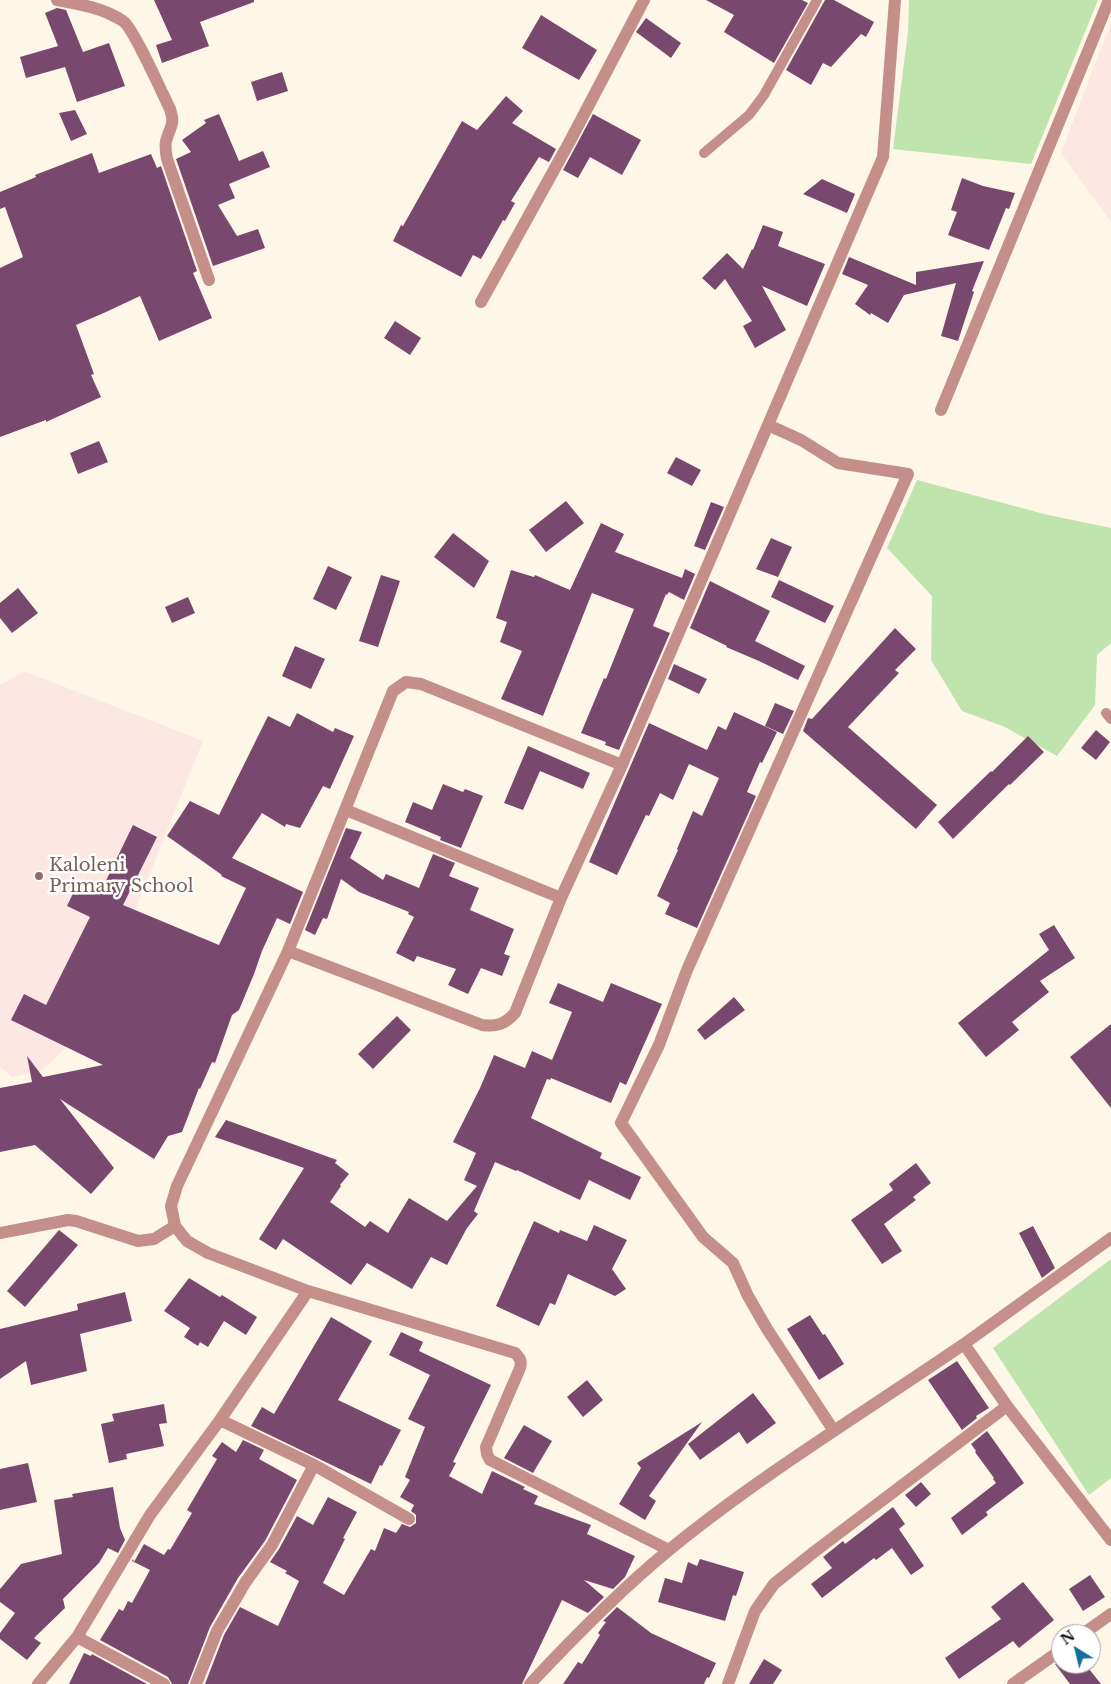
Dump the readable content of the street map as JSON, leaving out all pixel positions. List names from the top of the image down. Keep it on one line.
{"places":["Kaloleni Primary School"],"north":"top left"}
